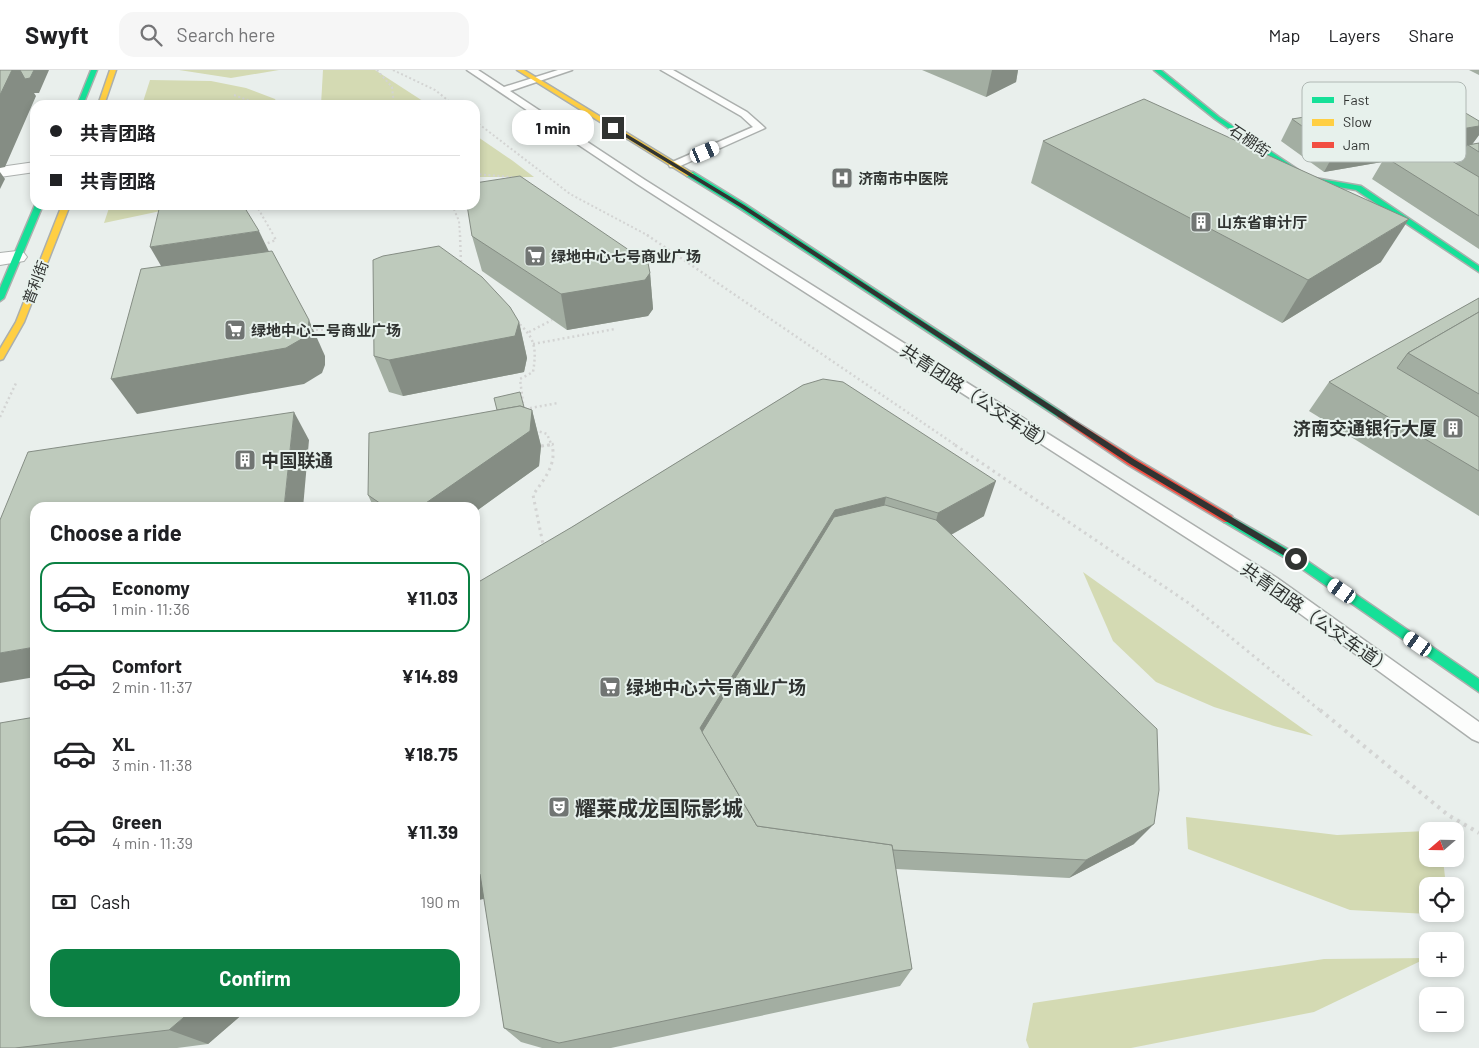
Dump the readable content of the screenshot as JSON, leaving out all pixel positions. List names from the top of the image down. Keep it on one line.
{"streets":{"main road":["石棚街","普利街"],"lane":["共青团路（公交车道）"]},"places":{"hospital":["济南市中医院"],"building":["山东省审计厅","济南交通银行大厦","中国联通"],"supermarket":["绿地中心七号商业广场","绿地中心二号商业广场","绿地中心六号商业广场"],"theatre":["耀莱成龙国际影城"]},"legend":["Fast","Slow","Jam"],"north":"left","page":{"header":"Swyft","search":"Search here","nav":["Map","Layers","Share"],"banner":["共青团路","共青团路"],"bubble":"1 min","heading":"Choose a ride","list":[{"name":"Economy","note":"1 min · 11:36","value":"¥11.03"},{"name":"Comfort","note":"2 min · 11:37","value":"¥14.89"},{"name":"XL","note":"3 min · 11:38","value":"¥18.75"},{"name":"Green","note":"4 min · 11:39","value":"¥11.39"}],"map_buttons":["+","−"],"pay":["Cash","190 m"],"buttons":"Confirm"}}
